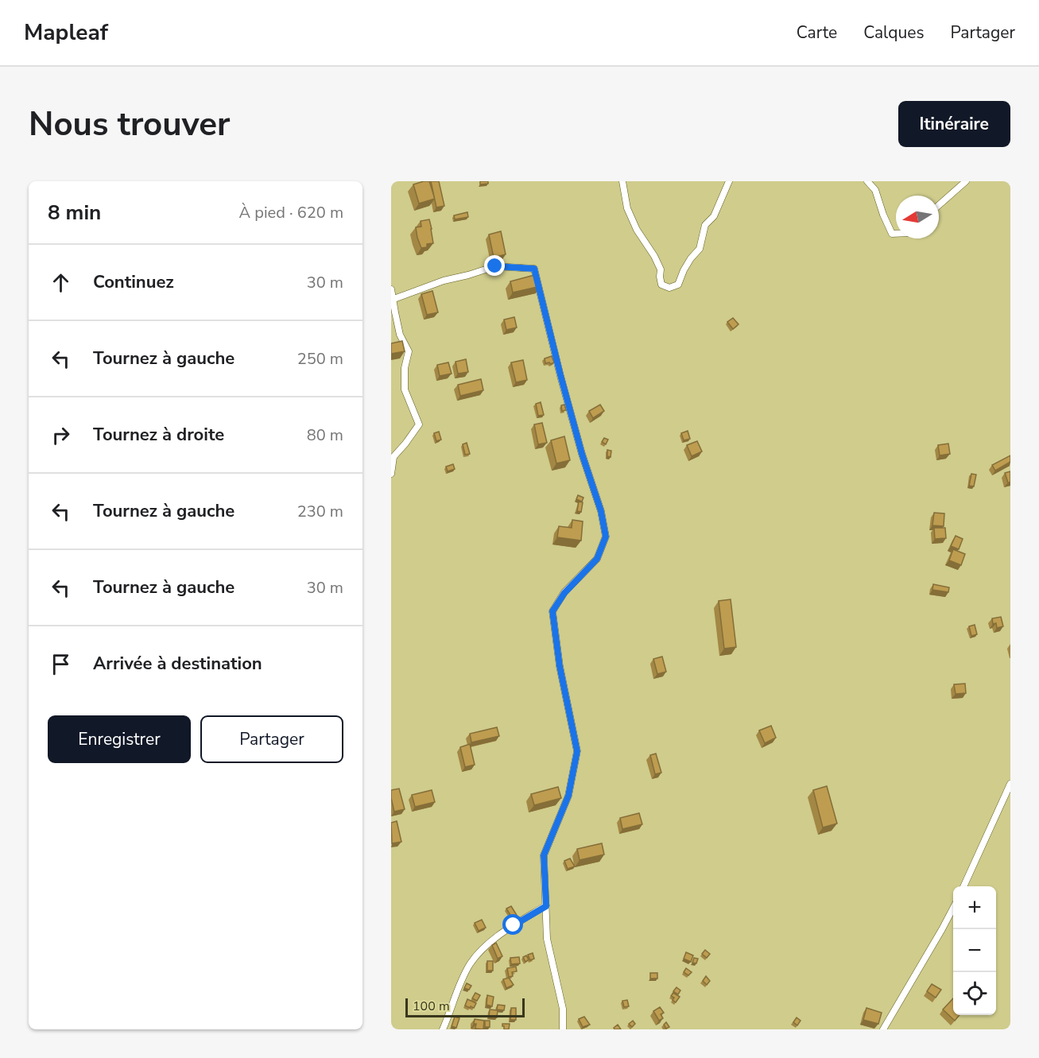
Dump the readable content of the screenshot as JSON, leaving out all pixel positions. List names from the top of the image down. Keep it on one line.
{"scale_bar":"100 m","north":"left","page":{"header":"Mapleaf","nav":["Carte","Calques","Partager"],"buttons":["Itinéraire",["Enregistrer","Partager"]],"title":"Nous trouver","heading":["8 min","À pied · 620 m"],"list":[["Continuez","30 m"],["Tournez à gauche","250 m"],["Tournez à droite","80 m"],["Tournez à gauche","230 m"],["Tournez à gauche","30 m"],"Arrivée à destination"],"map_buttons":["+","−"],"scale":"100 m"}}
